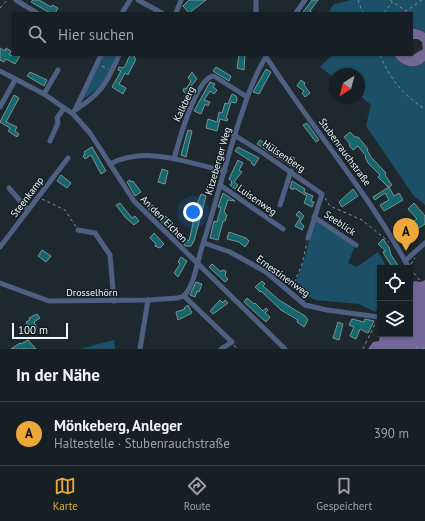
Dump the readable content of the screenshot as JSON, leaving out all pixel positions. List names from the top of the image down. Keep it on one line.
{"streets":{"street":["Kalkberg","Stubenrauchstraße","Hülsenberg","Kitzeberger Weg","Steenkamp","Luisenweg","An den Eichen","Seeblick","Ernestinenweg","Drosselhörn"]},"crossings":[["Kalkberg","Kitzeberger Weg"],["Stubenrauchstraße","Kitzeberger Weg"],["Hülsenberg","Kitzeberger Weg"],["Hülsenberg","Seeblick"],["Kitzeberger Weg","Luisenweg"],["Kitzeberger Weg","An den Eichen"],["Kitzeberger Weg","Ernestinenweg"],["Kitzeberger Weg","Drosselhörn"]],"scale_bar":"100 m","north":"bottom left","page":{"search":"Hier suchen","pins":"A","scale":"100 m","heading":"In der Nähe","list":[{"mark":"A","name":"Mönkeberg, Anleger","note":"Haltestelle · Stubenrauchstraße","value":"390 m"}],"nav":["Karte","Route","Gespeichert"]}}
